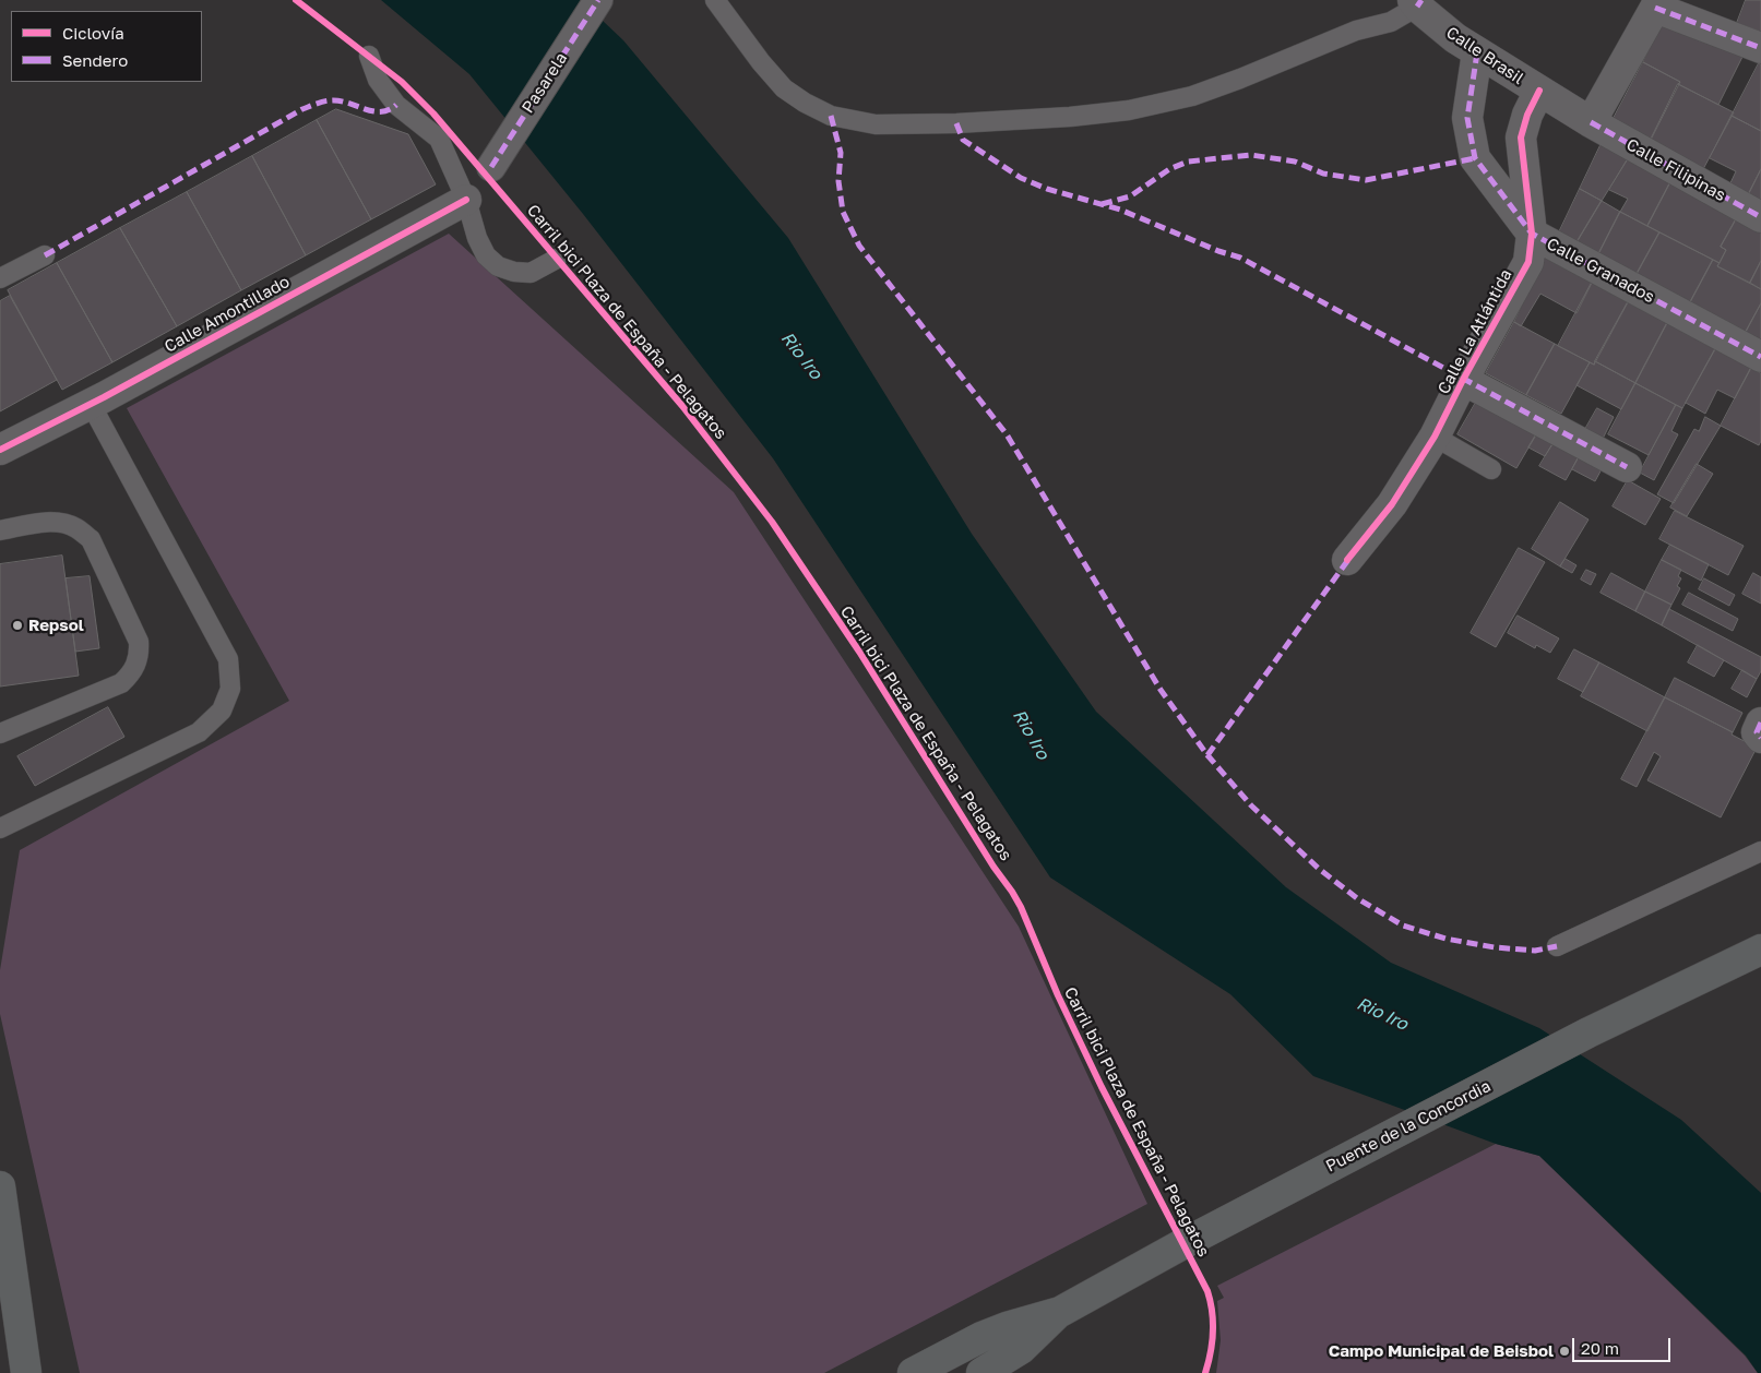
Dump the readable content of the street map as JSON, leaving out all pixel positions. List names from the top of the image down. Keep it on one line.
{"streets":{"main road":["Puente de la Concordia"],"street":["Calle Brasil","Pasarela","Calle Filipinas","Calle Granados","Calle Amontillado","Calle La Atlántida"],"cycle path":["Carril bici Plaza de España - Pelagatos"]},"crossings":[["Calle Brasil","Calle Filipinas"],["Calle Brasil","Calle Granados"],["Calle Brasil","Calle La Atlántida"],["Calle Granados","Calle La Atlántida"]],"water":["Rio Iro"],"places":["Repsol","Campo Municipal de Beisbol"],"legend":["Ciclovía","Sendero"],"scale_bar":"20 m"}
